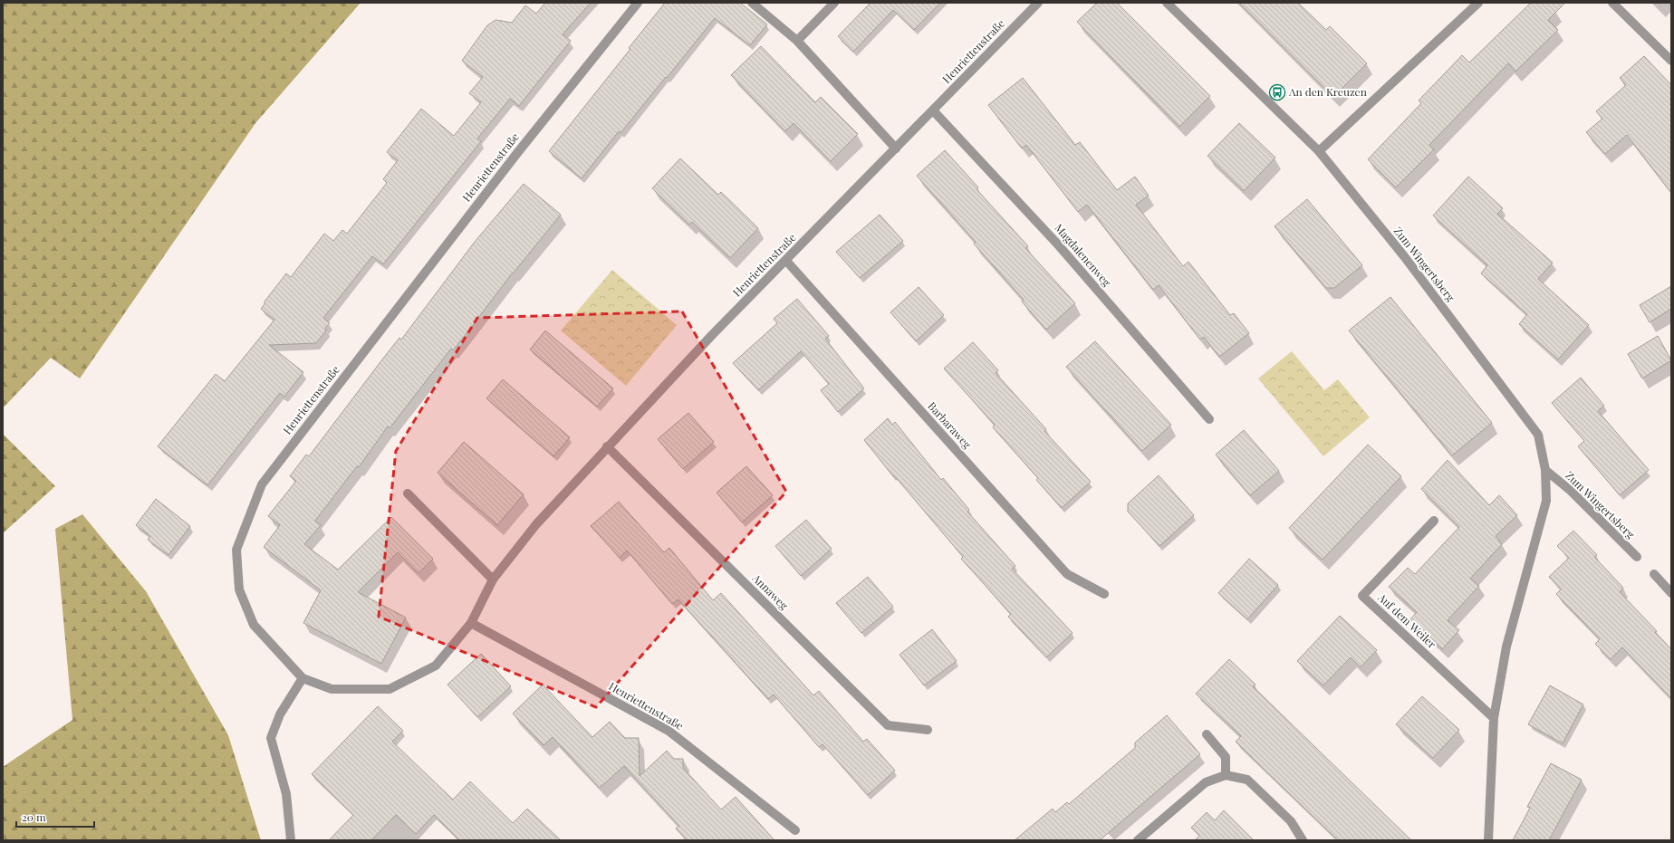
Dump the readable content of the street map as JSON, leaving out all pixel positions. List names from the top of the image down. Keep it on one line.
{"streets":{"street":["Henriettenstraße","Magdalenenweg","Zum Wingertsberg","Barbaraweg","Annaweg","Auf dem Weiler"]},"crossings":[["Henriettenstraße","Magdalenenweg"],["Henriettenstraße","Barbaraweg"],["Henriettenstraße","Annaweg"]],"places":{"bus stop":["An den Kreuzen"]},"scale_bar":"20 m"}
